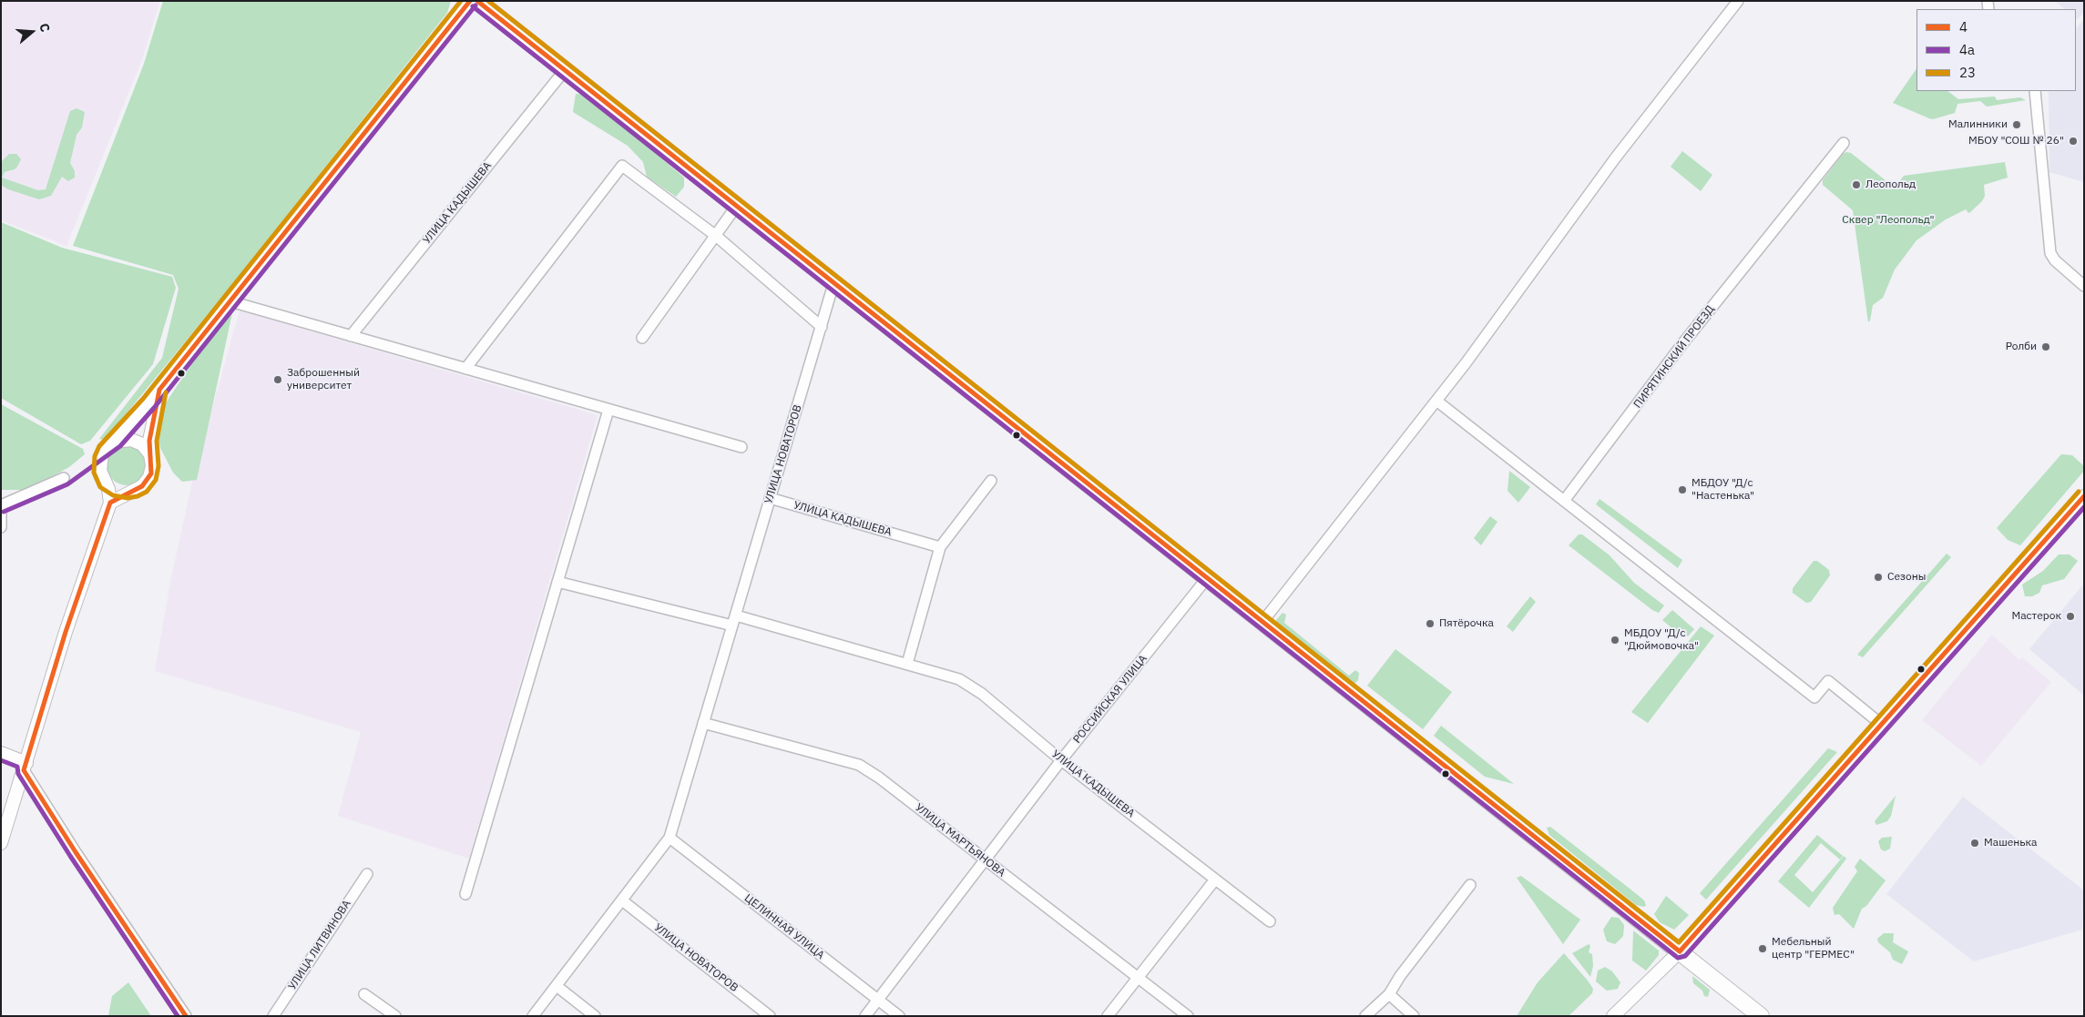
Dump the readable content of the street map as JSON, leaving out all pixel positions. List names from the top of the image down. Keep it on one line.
{"streets":{"street":["УЛИЦА КАДЫШЕВА","ПИРЯТИНСКИЙ ПРОЕЗД","УЛИЦА НОВАТОРОВ","РОССИЙСКАЯ УЛИЦА","УЛИЦА МАРТЬЯНОВА","ЦЕЛИННАЯ УЛИЦА","УЛИЦА ЛИТВИНОВА"]},"crossings":[["УЛИЦА КАДЫШЕВА","УЛИЦА НОВАТОРОВ"],["УЛИЦА КАДЫШЕВА","РОССИЙСКАЯ УЛИЦА"],["УЛИЦА НОВАТОРОВ","УЛИЦА МАРТЬЯНОВА"],["УЛИЦА НОВАТОРОВ","ЦЕЛИННАЯ УЛИЦА"],["РОССИЙСКАЯ УЛИЦА","УЛИЦА МАРТЬЯНОВА"],["РОССИЙСКАЯ УЛИЦА","ЦЕЛИННАЯ УЛИЦА"]],"parks":["Сквер \"Леопольд\""],"places":["Малинники","МБОУ \"СОШ № 26\"","Леопольд","Ролби","Заброшенный университет","МБДОУ \"Д/с \"Настенька\"","Сезоны","Мастерок","Пятёрочка","МБДОУ \"Д/с \"Дюймовочка\"","Машенька","Мебельный центр \"ГЕРМЕС\""],"lines":["transit line 4","transit line 23","transit line 4а"],"legend":["4","4а","23"],"north":"right"}
